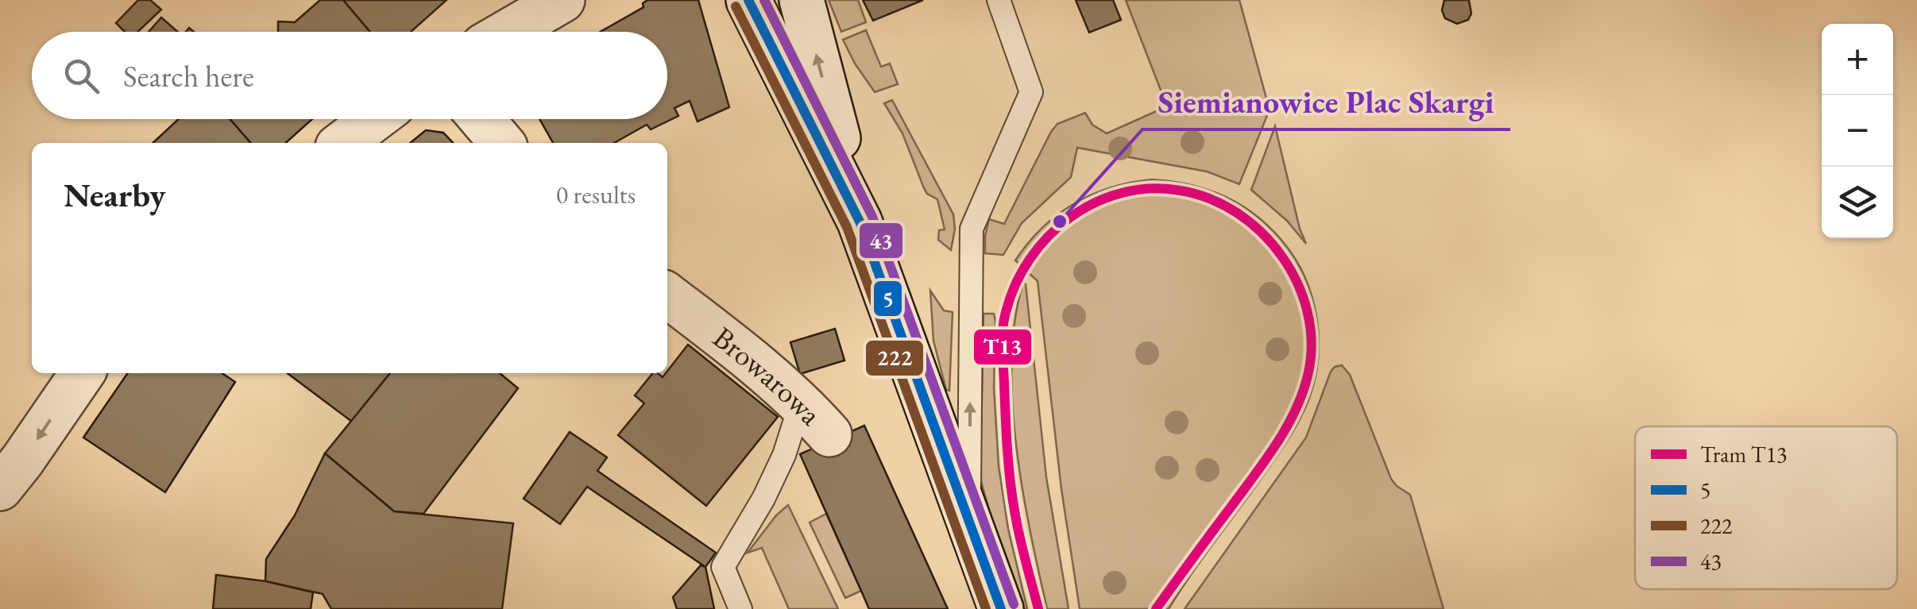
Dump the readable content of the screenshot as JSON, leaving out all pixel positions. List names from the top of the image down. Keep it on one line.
{"streets":{"main road":["Browarowa"]},"places":["Siemianowice Plac Skargi"],"lines":["transit line 5","transit line 43","transit line 222","tram line T13"],"legend":["Tram T13","5","222","43"],"page":{"map_buttons":["+","−"],"search":"Search here","heading":["Nearby","0 results"]}}
